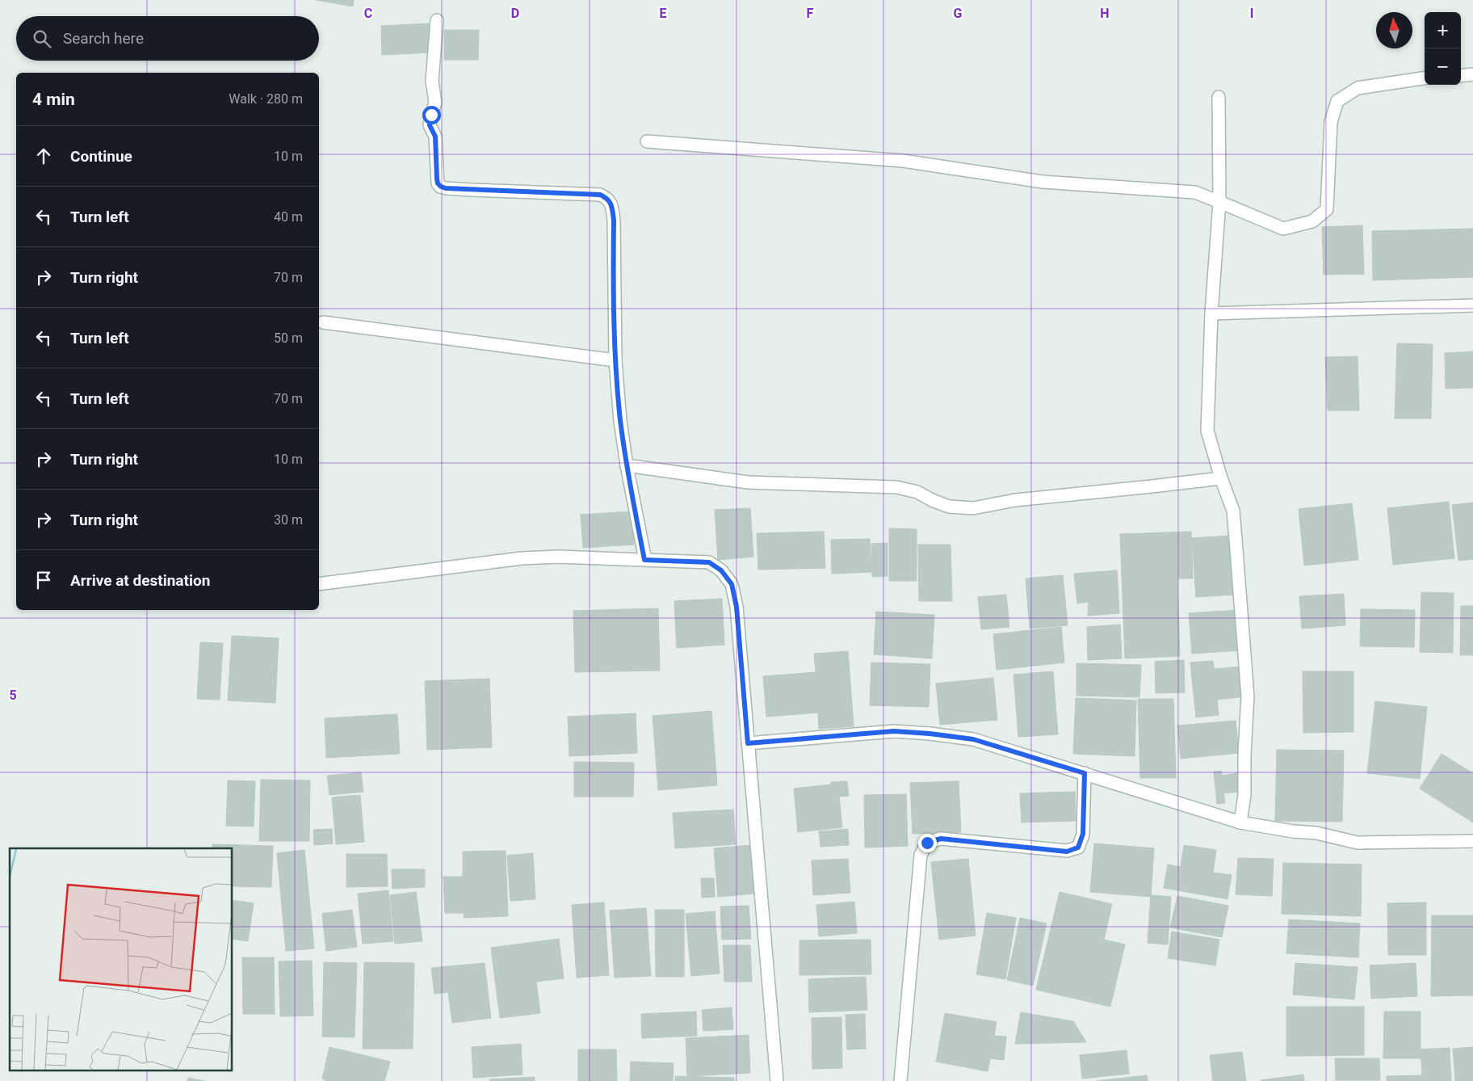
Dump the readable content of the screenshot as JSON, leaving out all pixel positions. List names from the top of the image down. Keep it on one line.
{"north":"top","page":{"map_buttons":["+","−"],"search":"Search here","heading":["4 min","Walk · 280 m"],"list":[["Continue","10 m"],["Turn left","40 m"],["Turn right","70 m"],["Turn left","50 m"],["Turn left","70 m"],["Turn right","10 m"],["Turn right","30 m"],"Arrive at destination"]},"grid":{"columns":["C","D","E","F","G","H","I"],"rows":["5"]}}
